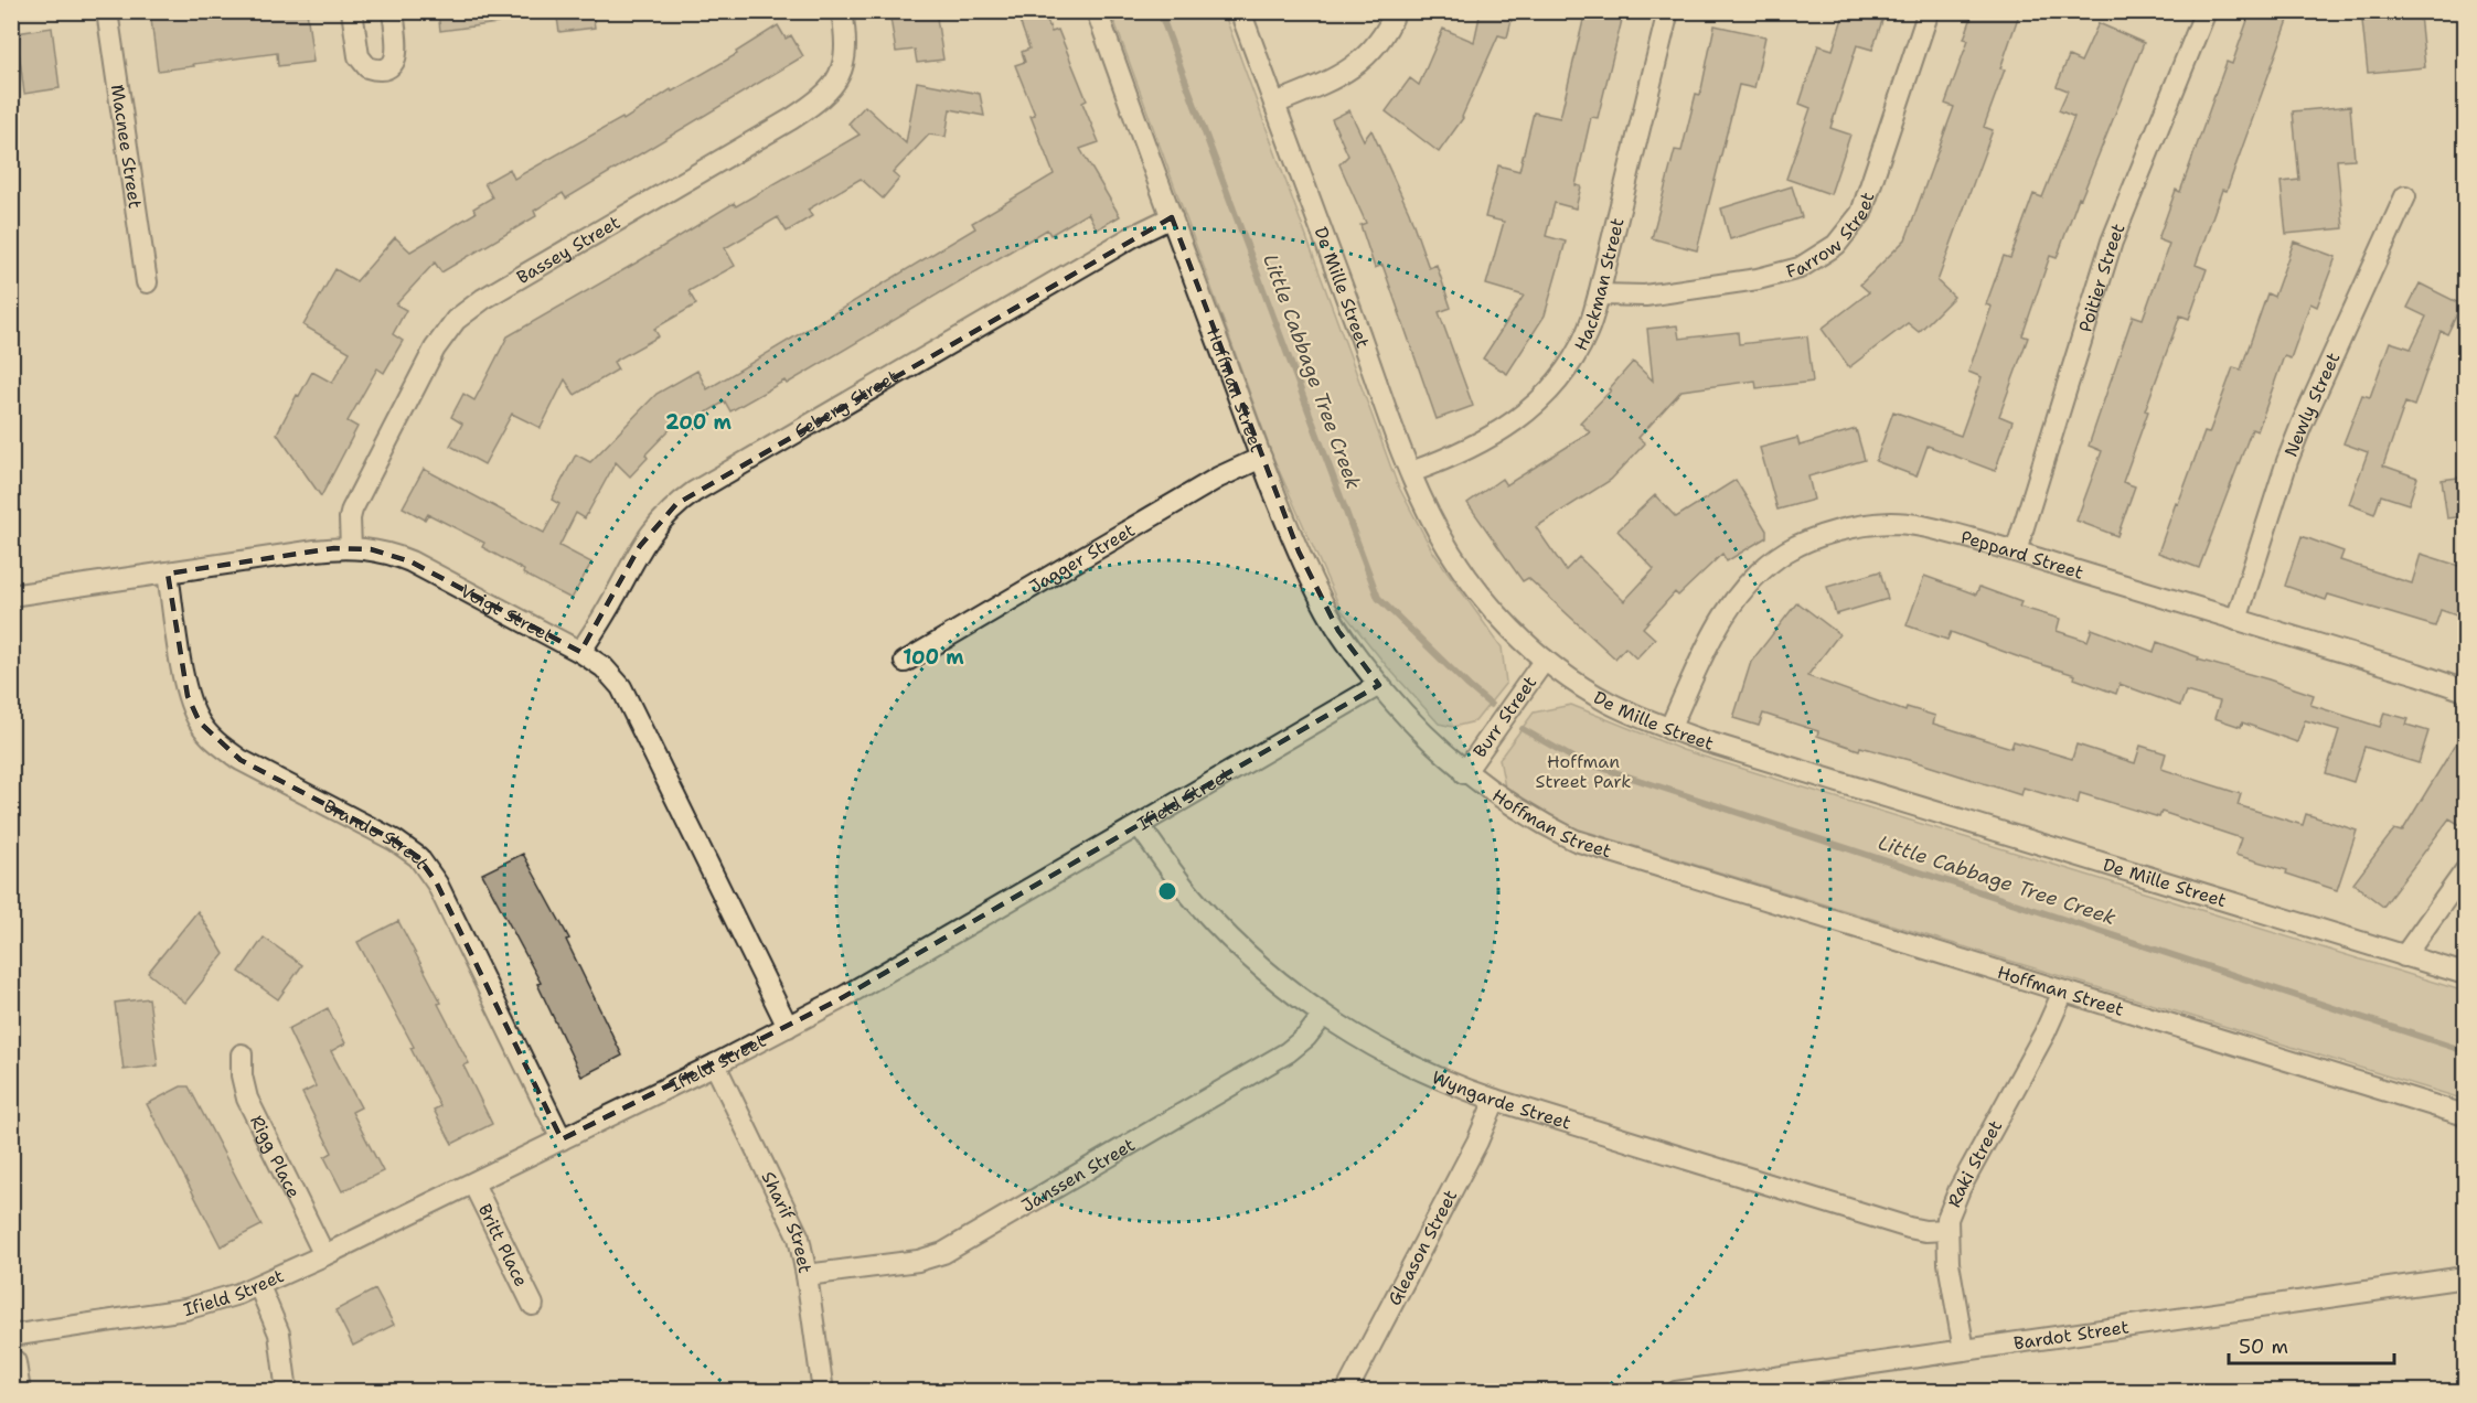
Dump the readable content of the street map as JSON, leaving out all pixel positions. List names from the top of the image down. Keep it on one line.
{"streets":{"street":["Macnee Street","Farrow Street","Bassey Street","Poitier Street","Hackman Street","De Mille Street","Hoffman Street","Seberg Street","Newly Street","Peppard Street","Jagger Street","Voigt Street","Burr Street","Ifield Street","Brando Street","Wyngarde Street","Rigg Place","Raki Street","Janssen Street","Sharif Street","Britt Place","Gleason Street","Bardot Street"]},"crossings":[["Farrow Street","Hackman Street"],["Bassey Street","Voigt Street"],["Poitier Street","Peppard Street"],["Hackman Street","De Mille Street"],["De Mille Street","Peppard Street"],["De Mille Street","Burr Street"],["Hoffman Street","Seberg Street"],["Hoffman Street","Jagger Street"],["Hoffman Street","Burr Street"],["Hoffman Street","Ifield Street"],["Hoffman Street","Raki Street"],["Seberg Street","Voigt Street"],["Newly Street","Peppard Street"],["Voigt Street","Ifield Street"],["Voigt Street","Brando Street"],["Ifield Street","Brando Street"],["Ifield Street","Wyngarde Street"],["Ifield Street","Rigg Place"],["Ifield Street","Sharif Street"],["Ifield Street","Britt Place"],["Wyngarde Street","Raki Street"],["Wyngarde Street","Janssen Street"],["Wyngarde Street","Gleason Street"],["Raki Street","Bardot Street"],["Janssen Street","Sharif Street"]],"water":["Little Cabbage Tree Creek"],"parks":["Hoffman Street Park"],"scale_bar":"50 m","rings":["200 m","100 m"]}
